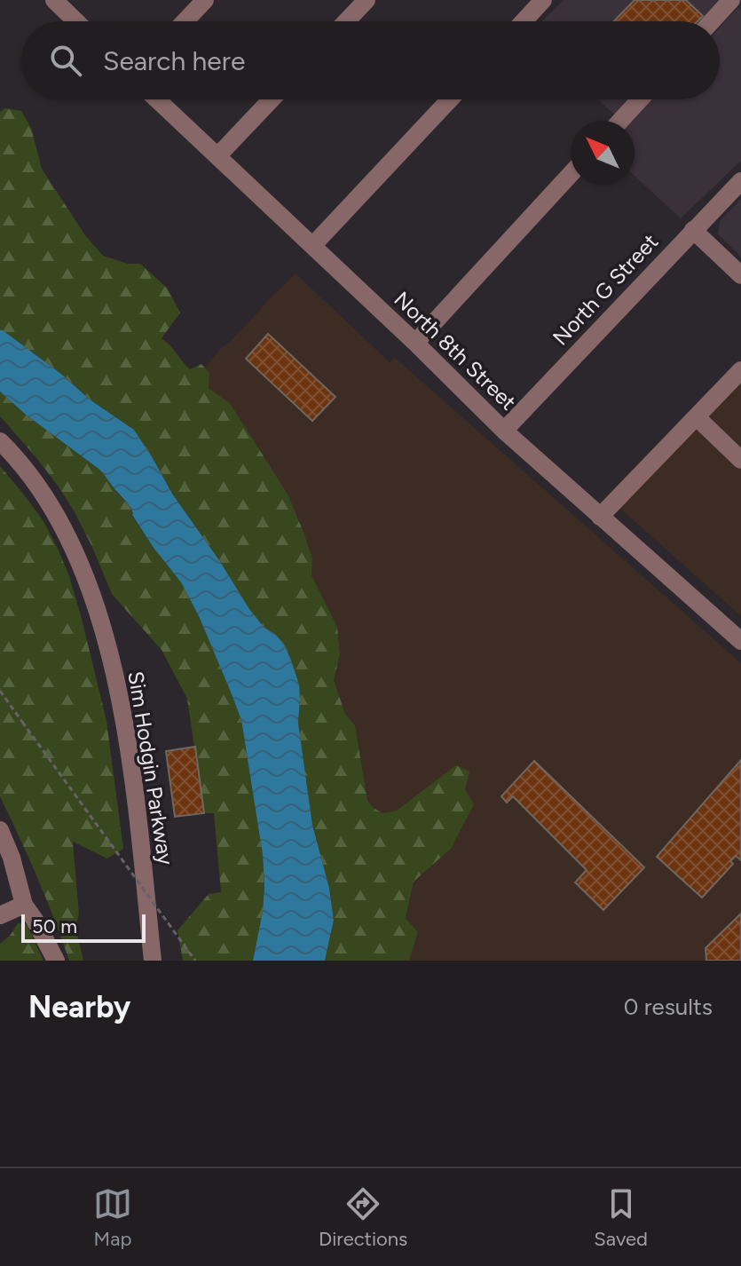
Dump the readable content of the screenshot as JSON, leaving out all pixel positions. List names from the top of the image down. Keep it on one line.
{"streets":{"street":["North G Street","North 8th Street","Sim Hodgin Parkway"]},"crossings":[["North G Street","North 8th Street"]],"scale_bar":"50 m","north":"top left","page":{"search":"Search here","scale":"50 m","heading":["Nearby","0 results"],"nav":["Map","Directions","Saved"]}}
